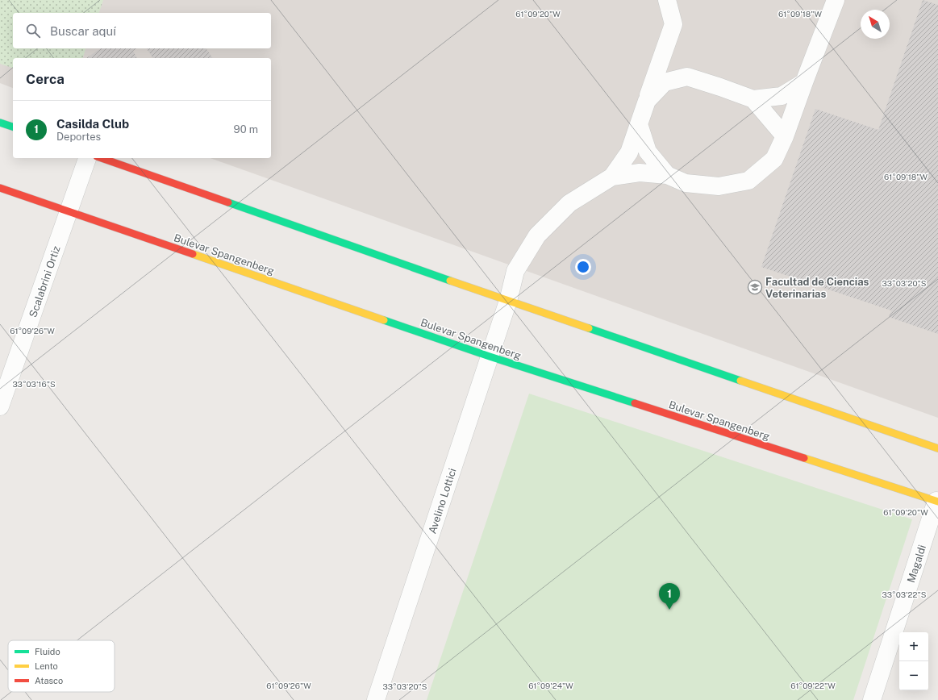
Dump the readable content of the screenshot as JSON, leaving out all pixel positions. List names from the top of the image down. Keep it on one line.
{"streets":{"main road":["Bulevar Spangenberg"],"street":["Scalabrini Ortiz","Avelino Lottici","Magaldi"]},"crossings":[["Bulevar Spangenberg","Scalabrini Ortiz"],["Bulevar Spangenberg","Avelino Lottici"],["Bulevar Spangenberg","Magaldi"]],"places":{"school or university":["Facultad de Ciencias Veterinarias"]},"legend":["Fluido","Lento","Atasco"],"north":"top left","page":{"search":"Buscar aquí","heading":"Cerca","list":[{"mark":"1","name":"Casilda Club","note":"Deportes","value":"90 m"}],"pins":"1","map_buttons":["+","−"]},"coordinates":["61°09'20\"W","61°09'18\"W","33°03'20\"S","61°09'26\"W","33°03'16\"S","33°03'22\"S","61°09'24\"W","61°09'22\"W"]}
